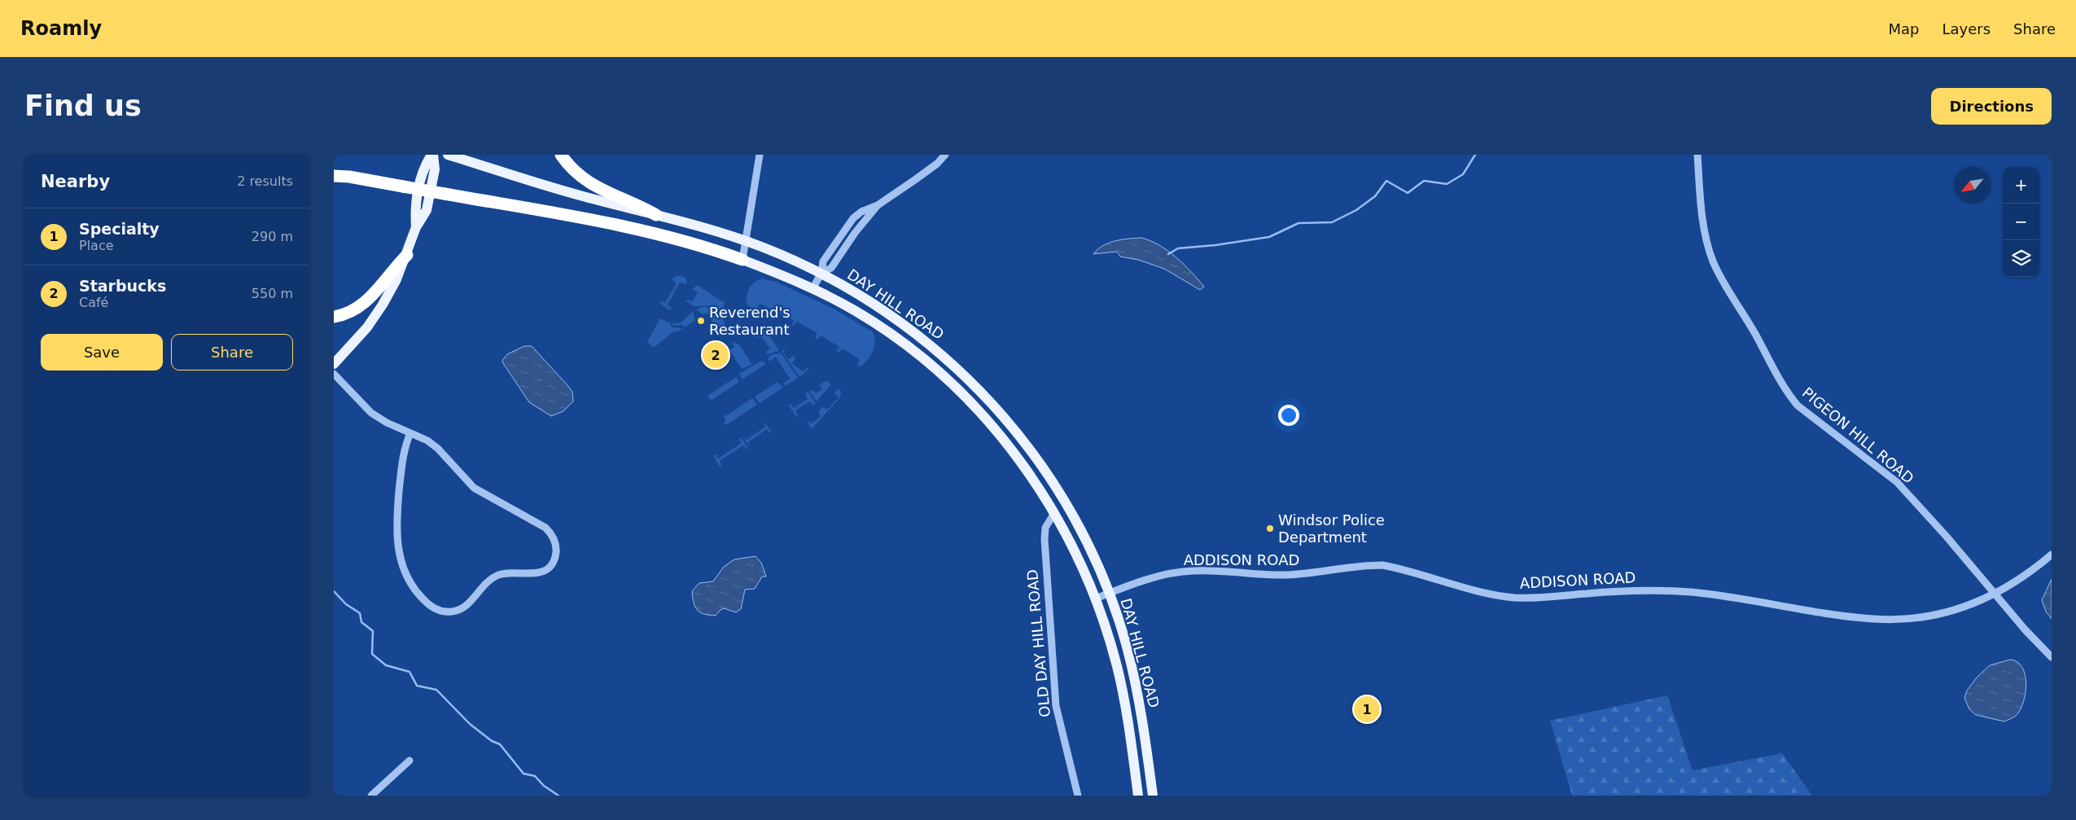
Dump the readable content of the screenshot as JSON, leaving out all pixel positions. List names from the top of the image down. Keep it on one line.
{"streets":{"main road":["DAY HILL ROAD"],"street":["PIGEON HILL ROAD","ADDISON ROAD","OLD DAY HILL ROAD"]},"crossings":[["DAY HILL ROAD","ADDISON ROAD"],["DAY HILL ROAD","OLD DAY HILL ROAD"],["PIGEON HILL ROAD","ADDISON ROAD"]],"places":["Reverend's Restaurant","Windsor Police Department"],"north":"bottom left","page":{"header":"Roamly","nav":["Map","Layers","Share"],"buttons":["Directions",["Save","Share"]],"title":"Find us","heading":["Nearby","2 results"],"map_buttons":["+","−"],"list":[{"mark":"1","name":"Specialty","note":"Place","value":"290 m"},{"mark":"2","name":"Starbucks","note":"Café","value":"550 m"}],"pins":["2","1"]}}
